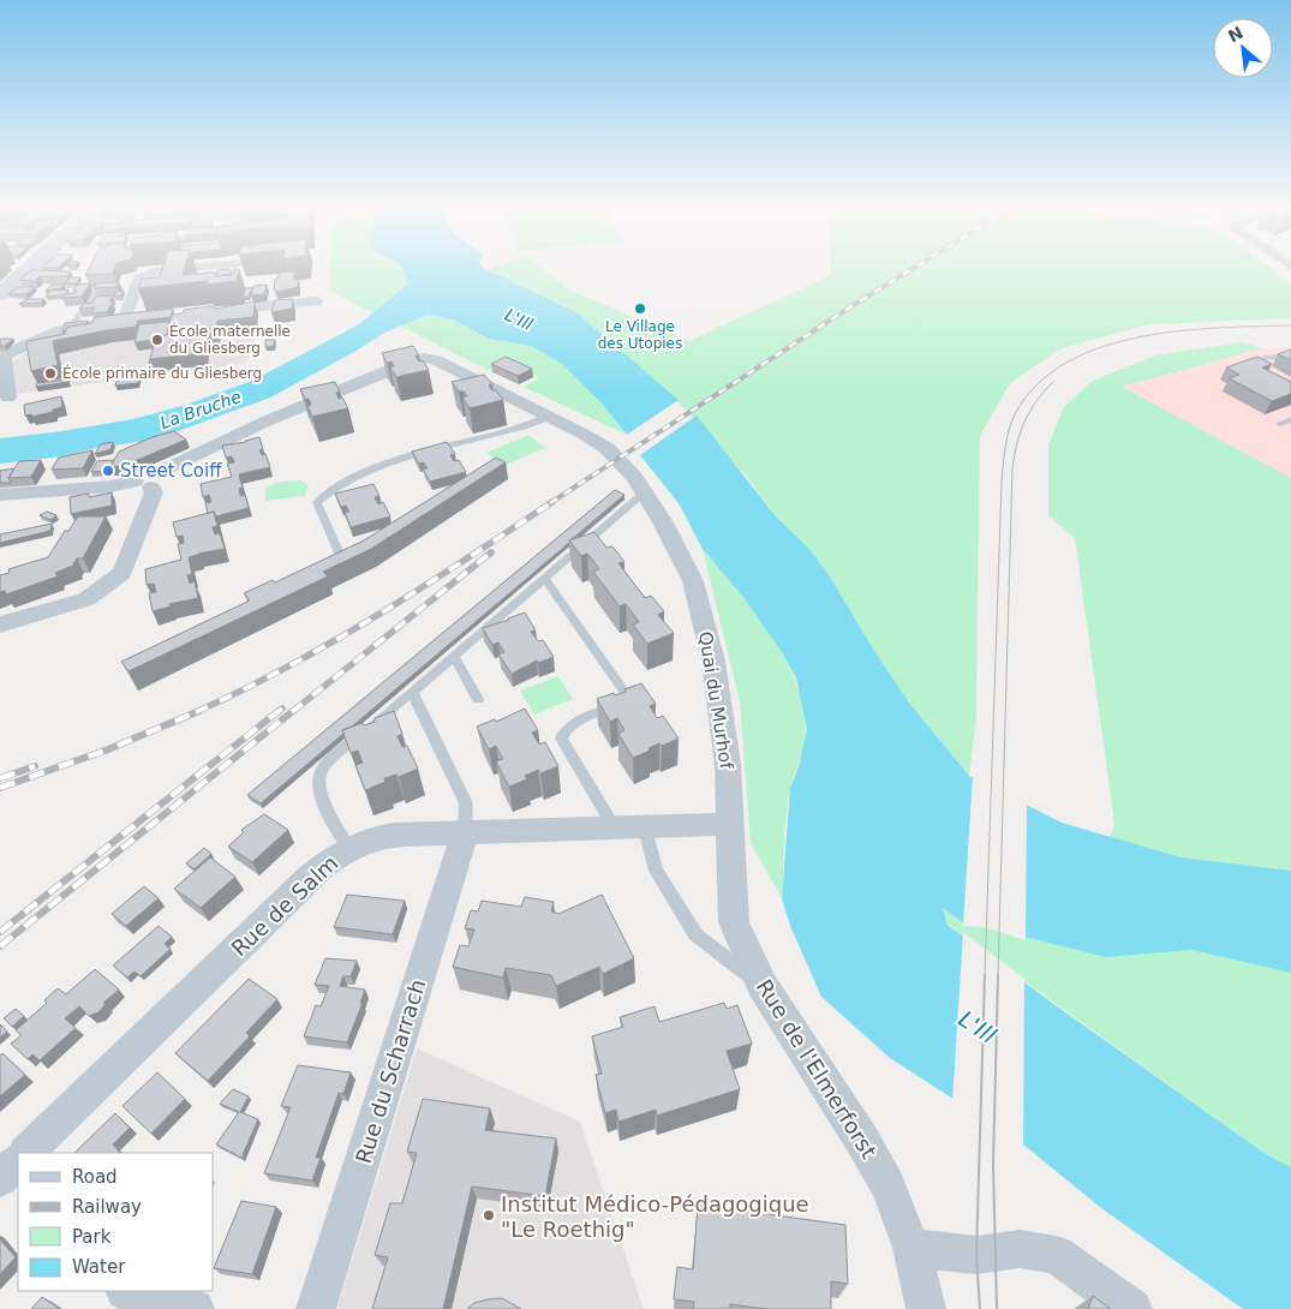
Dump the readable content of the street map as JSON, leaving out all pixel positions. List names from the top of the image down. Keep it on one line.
{"streets":{"street":["Quai du Murhof","Rue de Salm","Rue de l'Elmerforst","Rue du Scharrach"]},"crossings":[["Quai du Murhof","Rue de Salm"],["Quai du Murhof","Rue de l'Elmerforst"],["Rue de Salm","Rue de l'Elmerforst"],["Rue de Salm","Rue du Scharrach"]],"water":["L'Ill","La Bruche"],"places":["Le Village des Utopies","École maternelle du Gliesberg","École primaire du Gliesberg","Street Coiff","Institut Médico-Pédagogique \"Le Roethig\""],"legend":["Road","Railway","Park","Water"],"north":"top left"}
